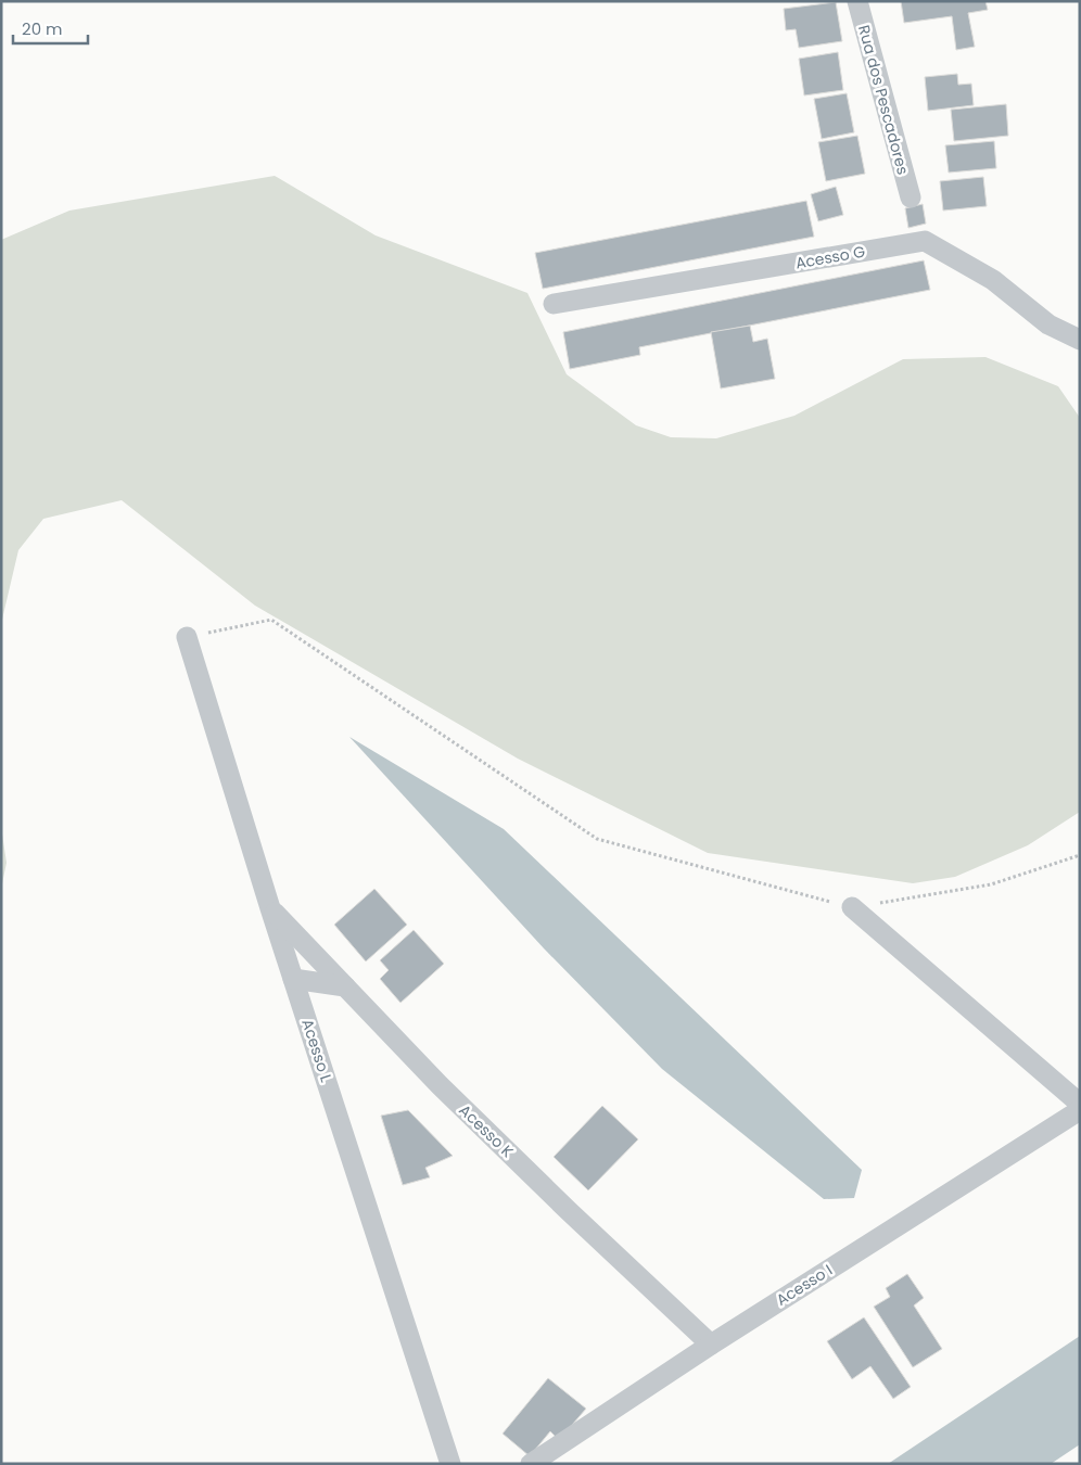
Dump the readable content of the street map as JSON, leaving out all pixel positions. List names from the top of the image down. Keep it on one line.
{"streets":{"street":["Rua dos Pescadores","Acesso G","Acesso L","Acesso K","Acesso I"]},"crossings":[["Acesso L","Acesso K"],["Acesso K","Acesso I"]],"scale_bar":"20 m"}
